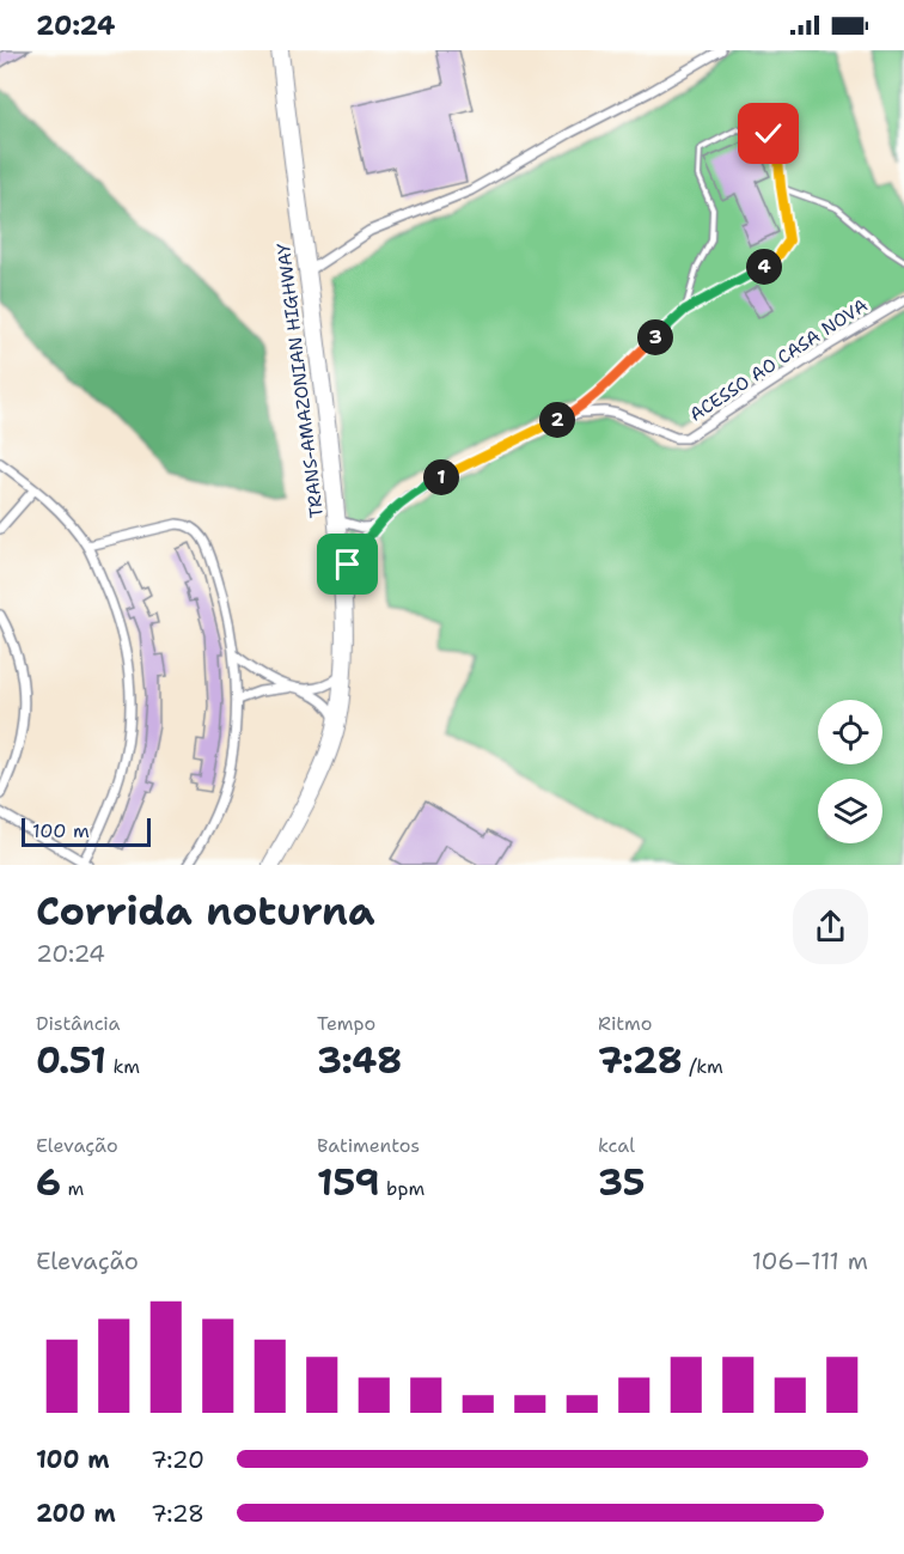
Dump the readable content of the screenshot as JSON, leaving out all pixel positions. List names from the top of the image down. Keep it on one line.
{"streets":{"highway":["TRANS-AMAZONIAN HIGHWAY"],"street":["ACESSO AO CASA NOVA"]},"crossings":[["ACESSO AO CASA NOVA","TRANS-AMAZONIAN HIGHWAY"]],"scale_bar":"100 m","page":{"status":"20:24","pins":["4","3","2","1"],"scale":"100 m","heading":["Corrida noturna","20:24"],"stats":[["Distância","0.51 km"],["Tempo","3:48"],["Ritmo","7:28 /km"],["Elevação","6 m"],["Batimentos","159 bpm"],["kcal","35"]],"chart":["Elevação","106–111 m"],"list":[{"name":"100 m","note":"7:20"},{"name":"200 m","note":"7:28"}]}}
